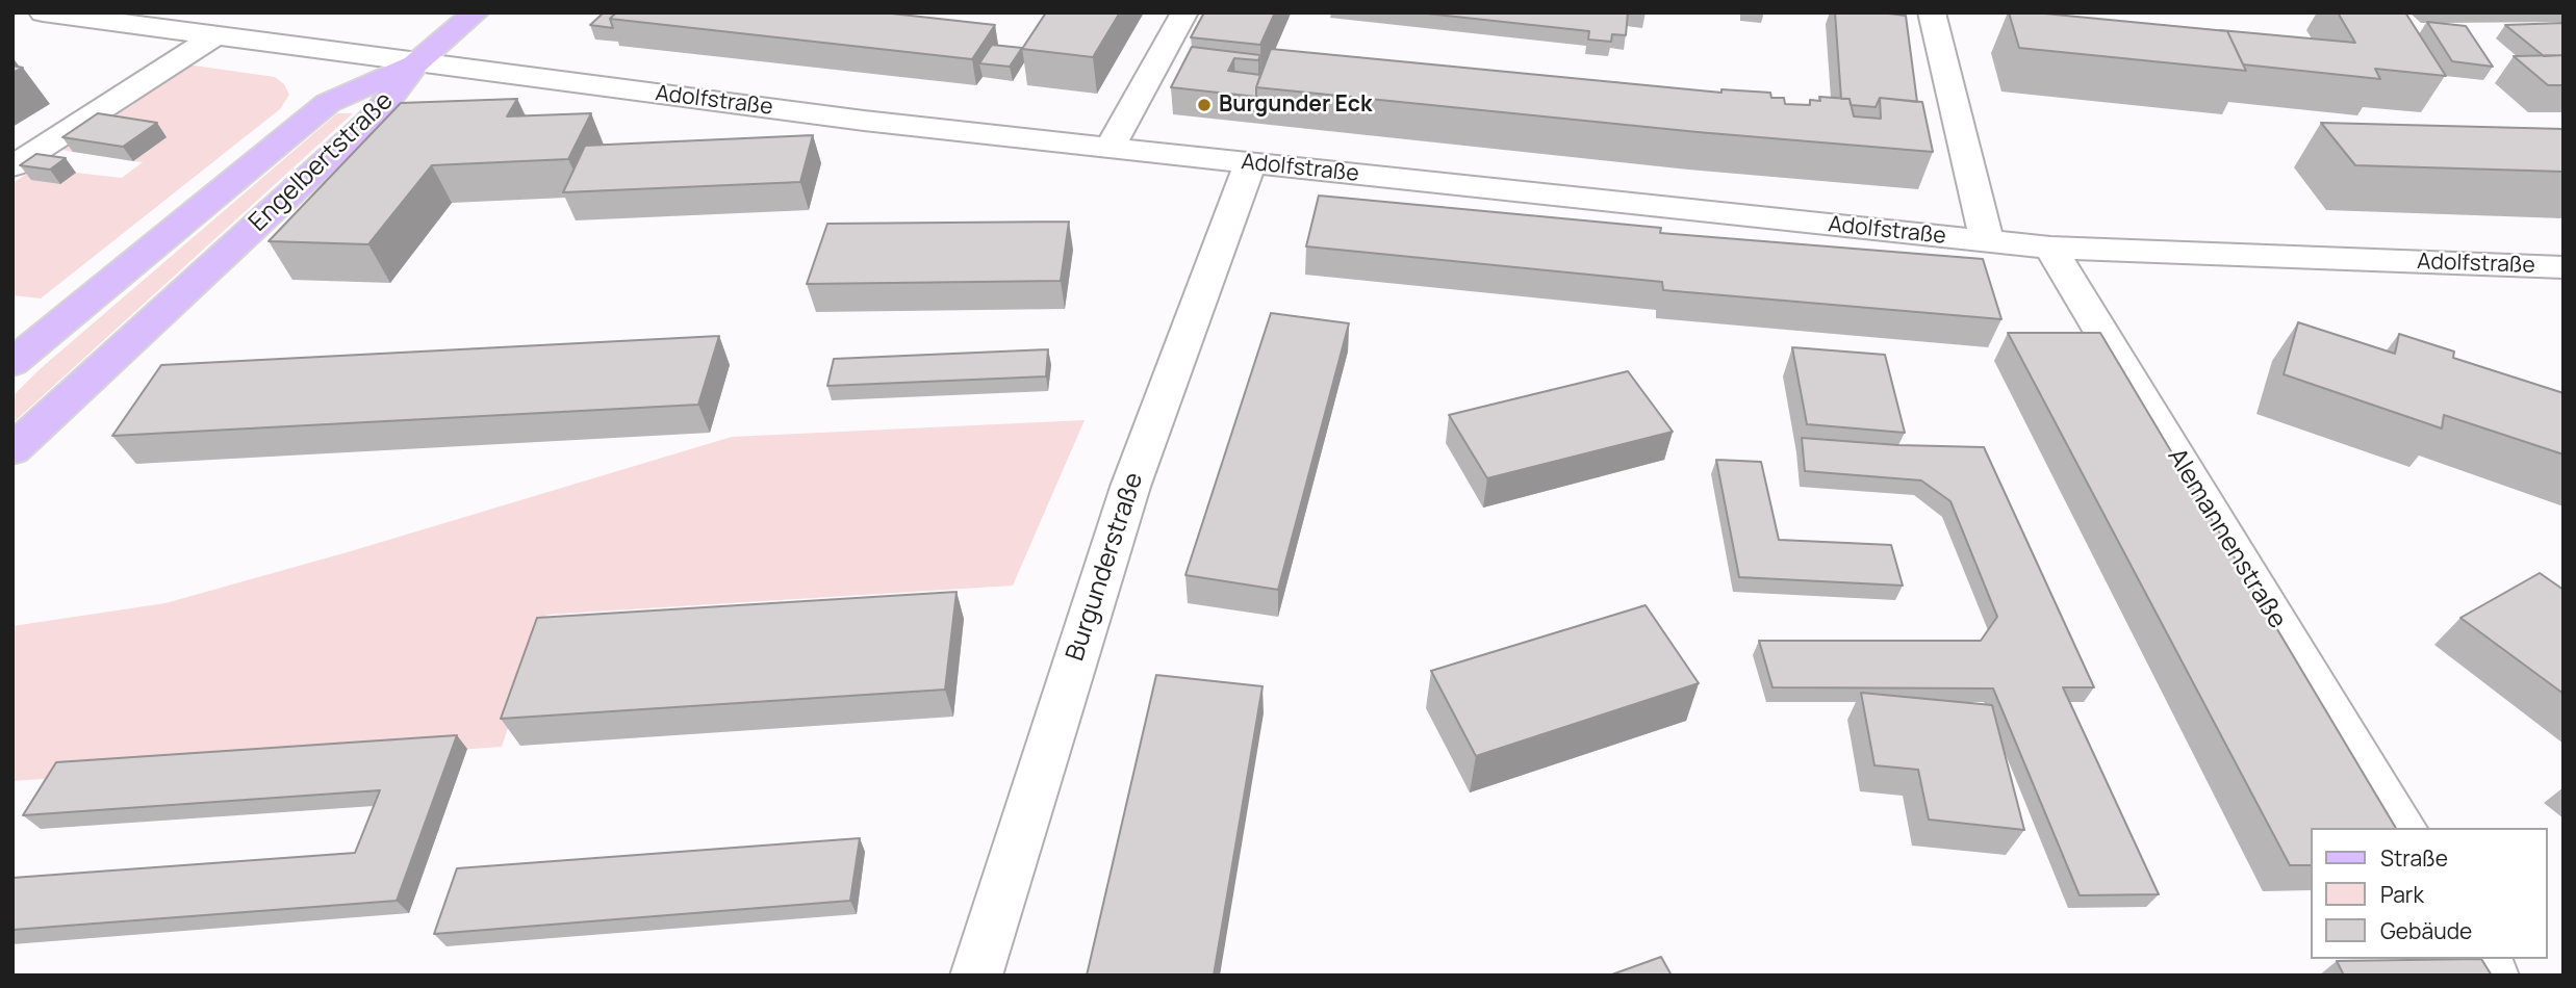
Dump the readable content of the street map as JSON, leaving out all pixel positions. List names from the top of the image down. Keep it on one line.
{"streets":{"main road":["Engelbertstraße"],"street":["Adolfstraße","Alemannenstraße","Burgunderstraße"]},"crossings":[["Adolfstraße","Engelbertstraße"],["Adolfstraße","Alemannenstraße"],["Adolfstraße","Burgunderstraße"]],"places":["Burgunder Eck"],"legend":["Straße","Park","Gebäude"]}
